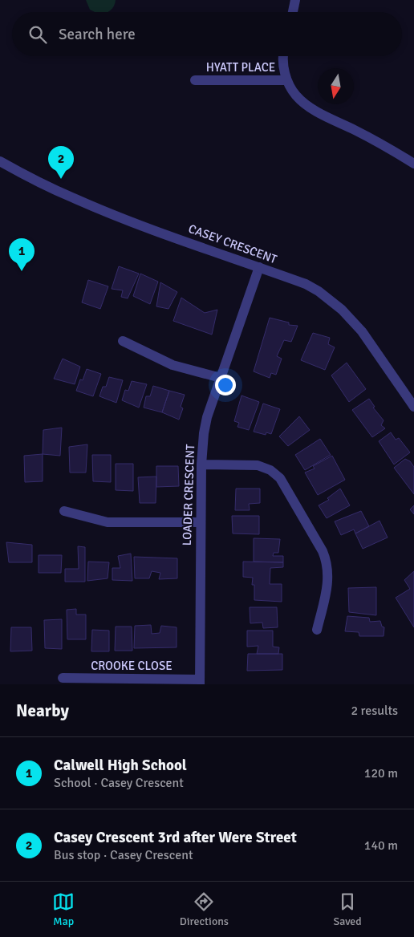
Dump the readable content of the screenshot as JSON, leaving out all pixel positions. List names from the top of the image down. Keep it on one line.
{"streets":{"street":["HYATT PLACE","CASEY CRESCENT","LOADER CRESCENT","CROOKE CLOSE"]},"crossings":[["CASEY CRESCENT","LOADER CRESCENT"],["LOADER CRESCENT","CROOKE CLOSE"]],"north":"bottom","page":{"search":"Search here","pins":["2","1"],"heading":["Nearby","2 results"],"list":[{"mark":"1","name":"Calwell High School","note":"School · Casey Crescent","value":"120 m"},{"mark":"2","name":"Casey Crescent 3rd after Were Street","note":"Bus stop · Casey Crescent","value":"140 m"}],"nav":["Map","Directions","Saved"]}}
